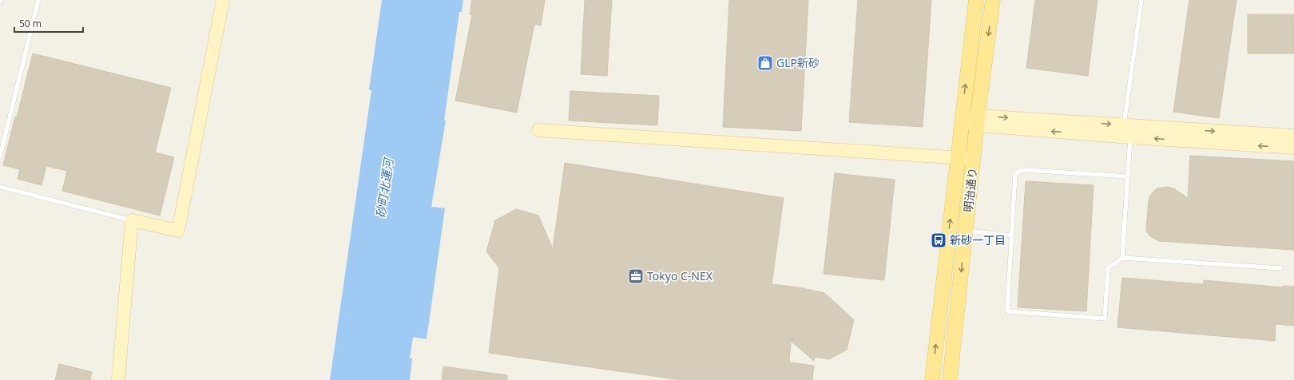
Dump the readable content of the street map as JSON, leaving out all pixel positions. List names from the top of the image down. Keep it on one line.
{"streets":{"main road":["明治通り"]},"water":["砂町北運河"],"places":{"shop":["GLP新砂"],"bus stop":["新砂一丁目"],"office":["Tokyo C-NEX"]},"scale_bar":"50 m"}
